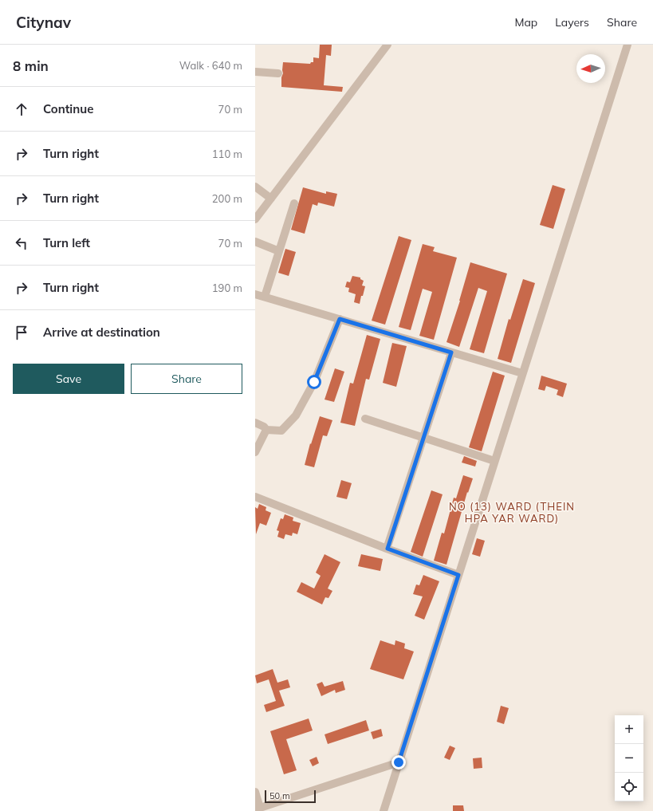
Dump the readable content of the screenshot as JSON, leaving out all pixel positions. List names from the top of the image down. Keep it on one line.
{"districts":["NO (13) WARD (THEIN HPA YAR WARD)"],"scale_bar":"50 m","north":"left","page":{"header":"Citynav","nav":["Map","Layers","Share"],"heading":["8 min","Walk · 640 m"],"list":[["Continue","70 m"],["Turn right","110 m"],["Turn right","200 m"],["Turn left","70 m"],["Turn right","190 m"],"Arrive at destination"],"buttons":["Save","Share"],"map_buttons":["+","−"],"scale":"50 m"}}
